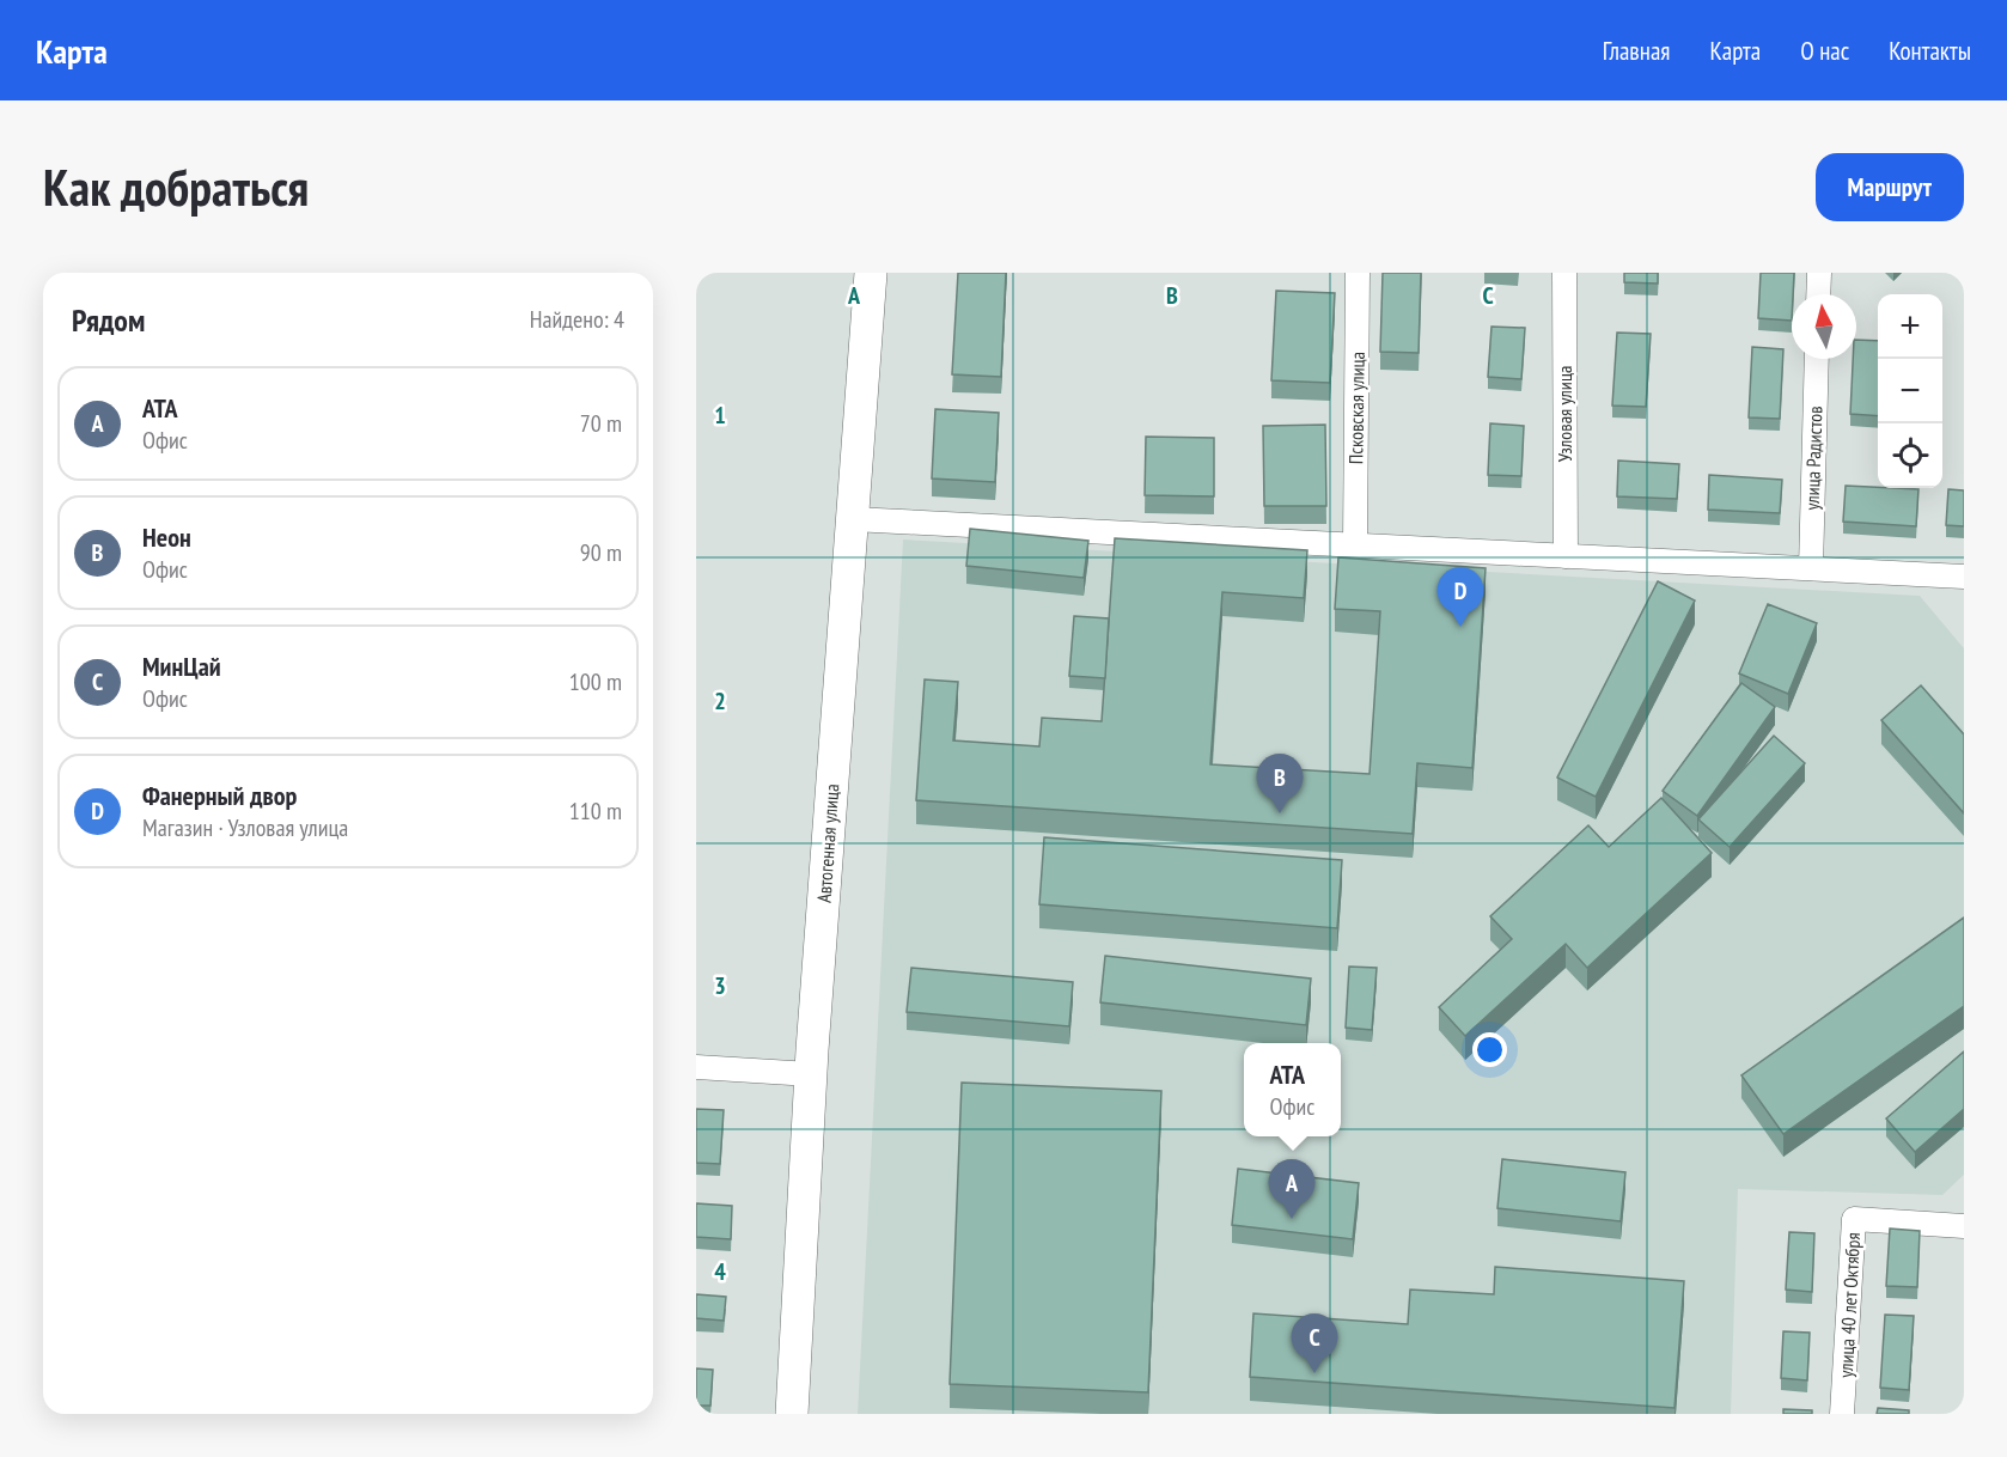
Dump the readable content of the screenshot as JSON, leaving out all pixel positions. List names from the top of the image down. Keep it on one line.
{"streets":{"street":["Псковская улица","Узловая улица","улица Радистов","Автогенная улица","улица 40 лет Октября"]},"north":"top","page":{"header":"Карта","nav":["Главная","Карта","О нас","Контакты"],"buttons":"Маршрут","title":"Как добраться","heading":["Рядом","Найдено: 4"],"map_buttons":["+","−"],"list":[{"mark":"A","name":"АТА","note":"Офис","value":"70 m"},{"mark":"B","name":"Неон","note":"Офис","value":"90 m"},{"mark":"C","name":"МинЦай","note":"Офис","value":"100 m"},{"mark":"D","name":"Фанерный двор","note":"Магазин · Узловая улица","value":"110 m"}],"pins":["D","B","A","C"],"popup":["АТА","Офис"]},"grid":{"columns":["A","B","C"],"rows":["1","2","3","4"]}}
